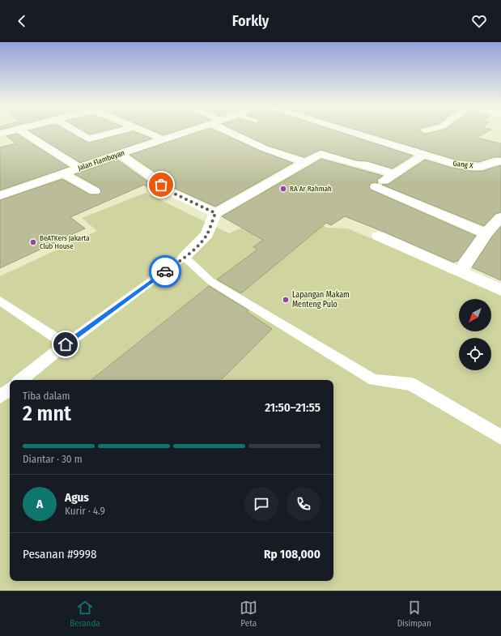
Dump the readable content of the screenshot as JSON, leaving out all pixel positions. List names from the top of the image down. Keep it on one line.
{"streets":{"street":["Jalan Flamboyan","Gang X"]},"places":["RA Ar Rahmah","BeATKers Jakarta Club House","Lapangan Makam Menteng Pulo"],"north":"bottom left","page":{"header":"Forkly","heading":["2 mnt","Tiba dalam","21:50–21:55"],"panel":["Agus","Kurir · 4.9","Pesanan #9998","Rp 108,000"],"bar":"Diantar · 30 m","round":"A","tabs":["Beranda","Peta","Disimpan"]}}
